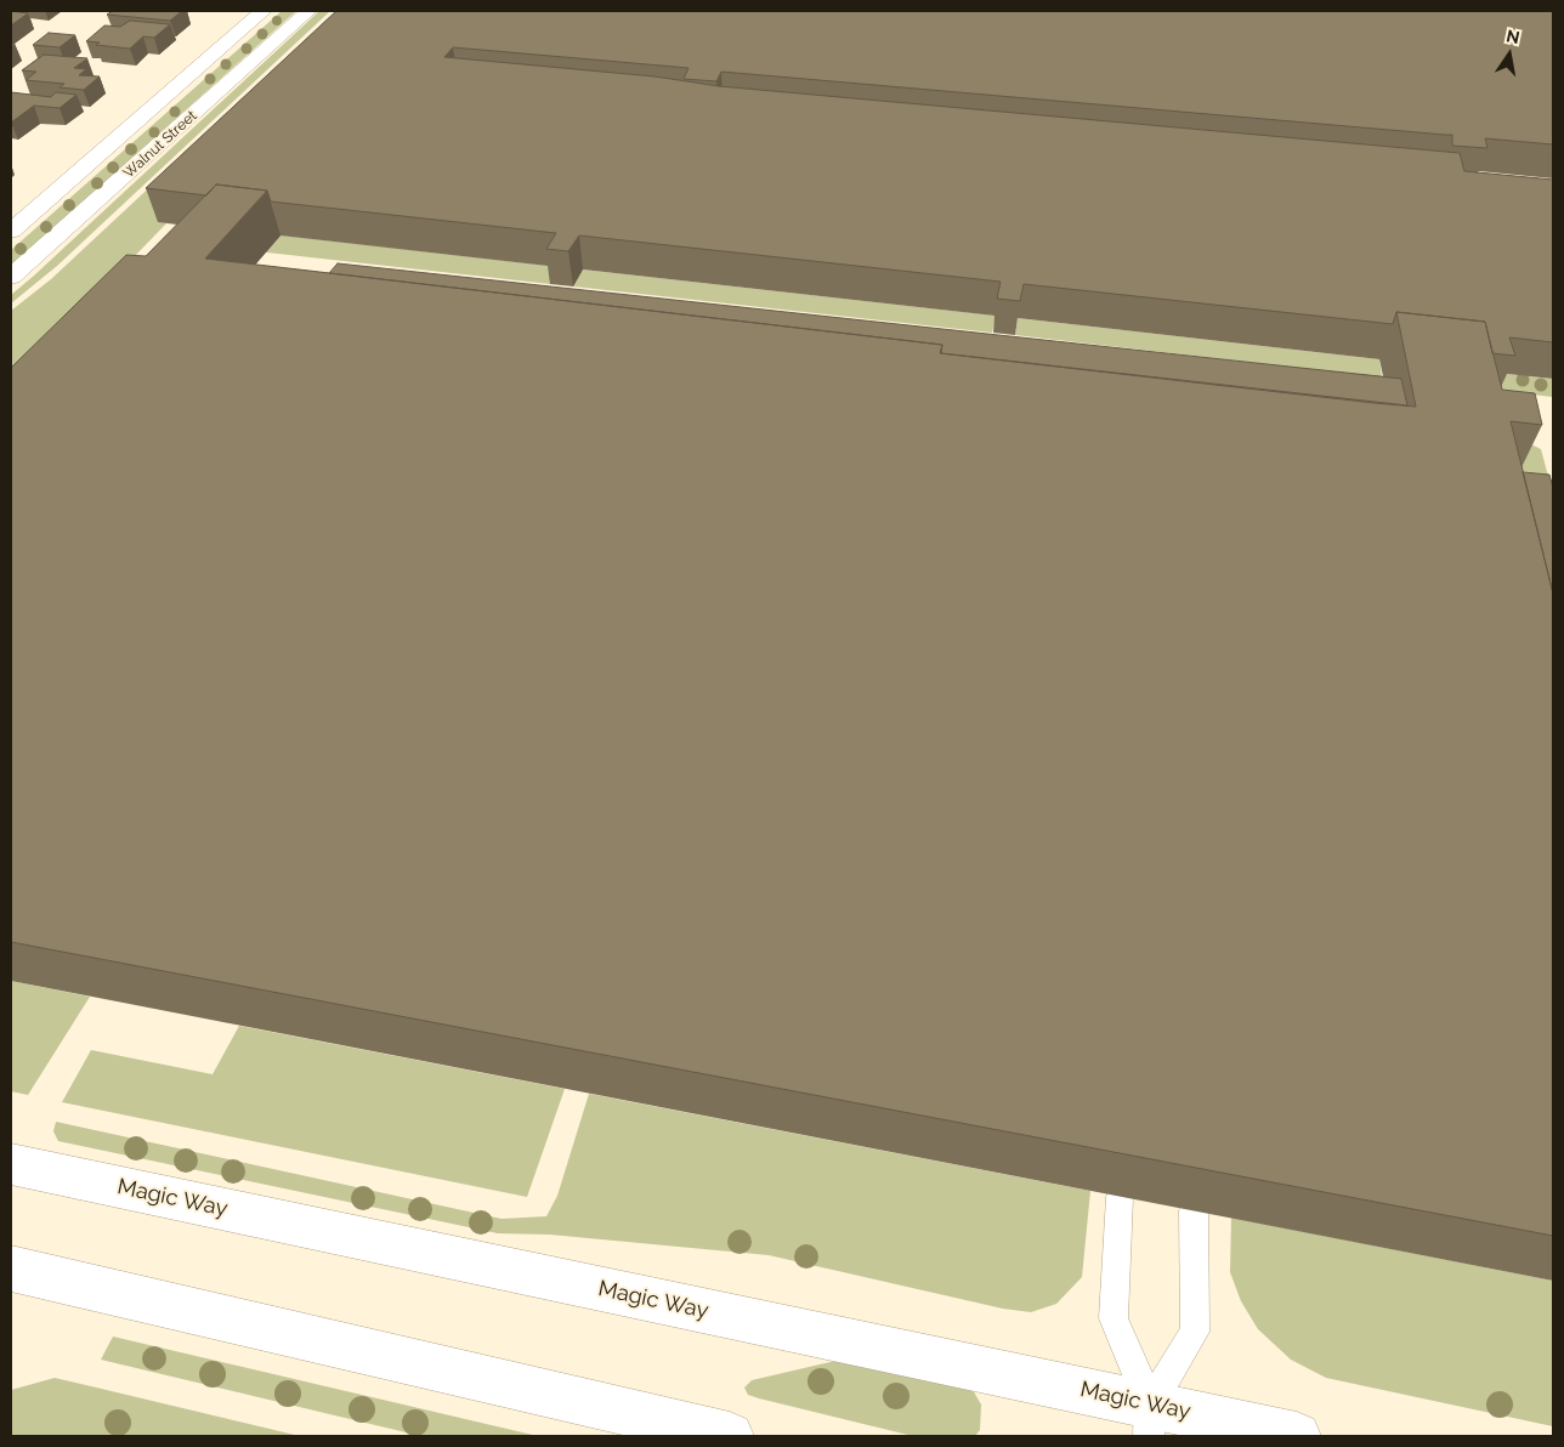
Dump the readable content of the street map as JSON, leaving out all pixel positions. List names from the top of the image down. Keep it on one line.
{"streets":{"street":["Walnut Street","Magic Way"]},"north":"top"}
